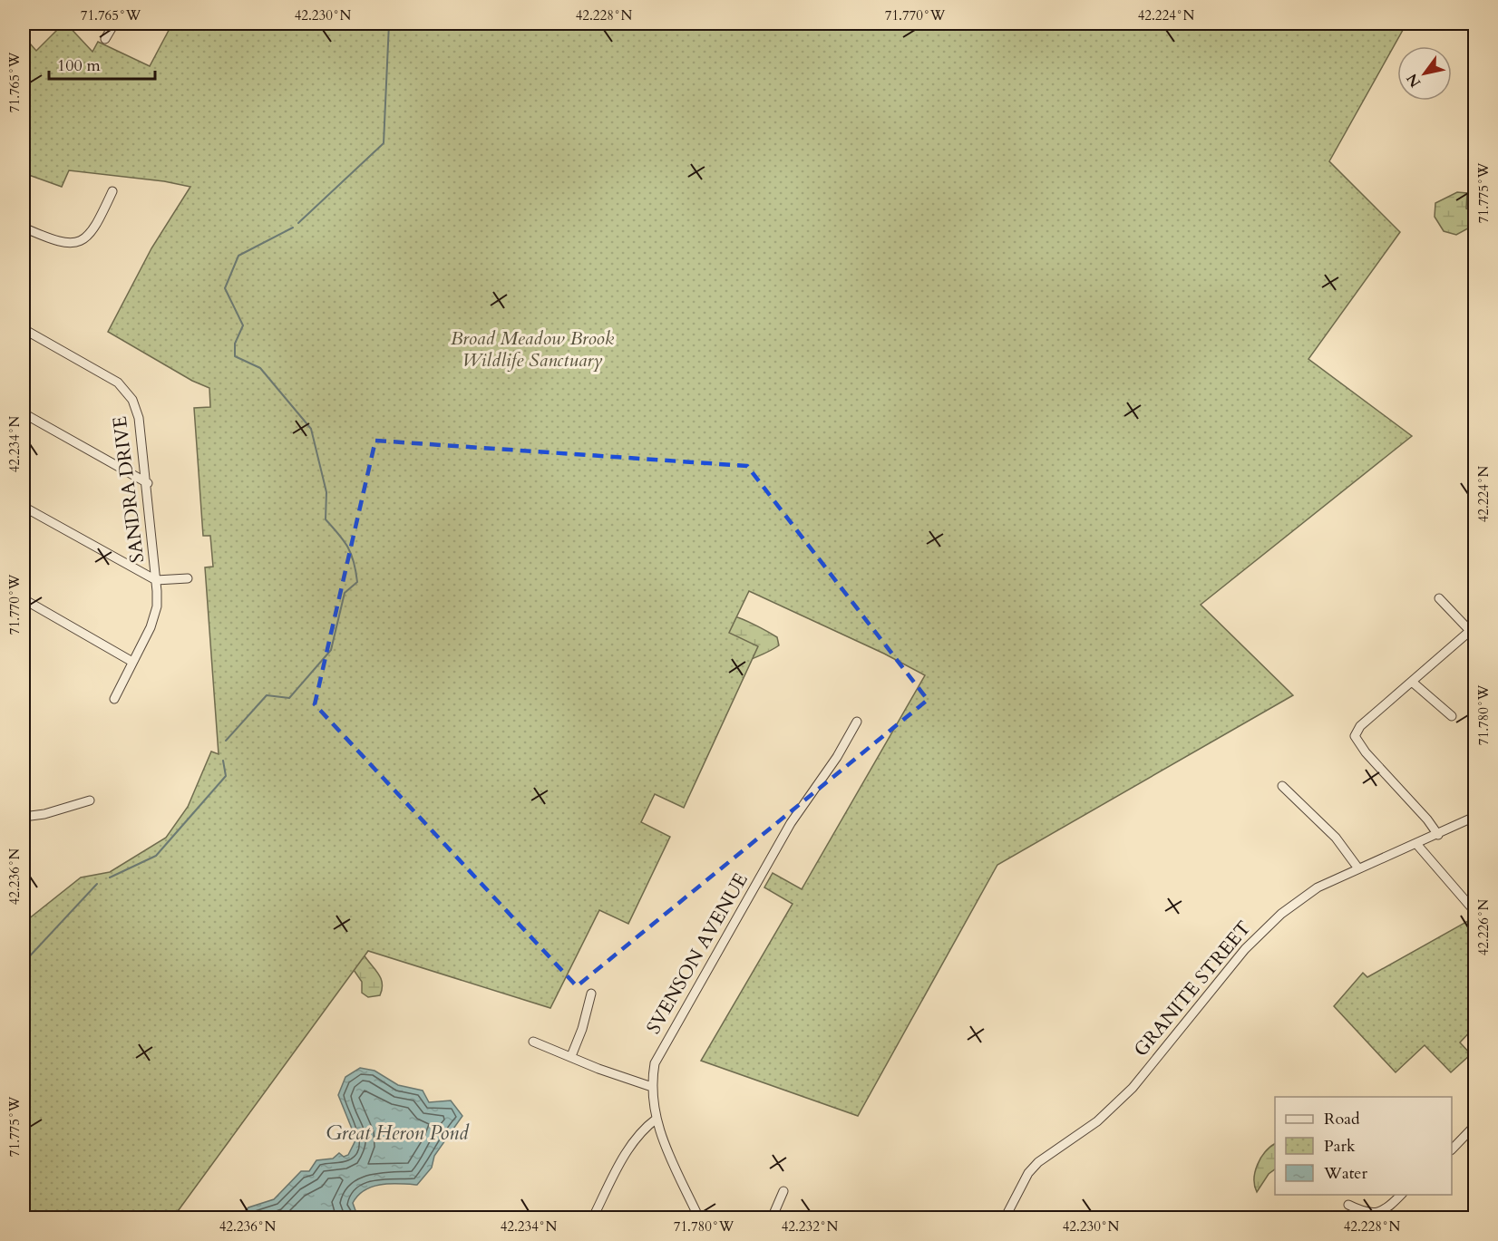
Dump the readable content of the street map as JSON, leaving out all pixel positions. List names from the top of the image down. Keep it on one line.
{"streets":{"street":["SANDRA DRIVE","SVENSON AVENUE","GRANITE STREET"]},"water":["Great Heron Pond"],"parks":["Broad Meadow Brook Wildlife Sanctuary"],"legend":["Road","Park","Water"],"scale_bar":"100 m","north":"bottom left","coordinates":["71.765°W","42.230°N","42.228°N","71.770°W","42.224°N","71.775°W","42.234°N","71.780°W","42.236°N","42.226°N","42.232°N"]}
